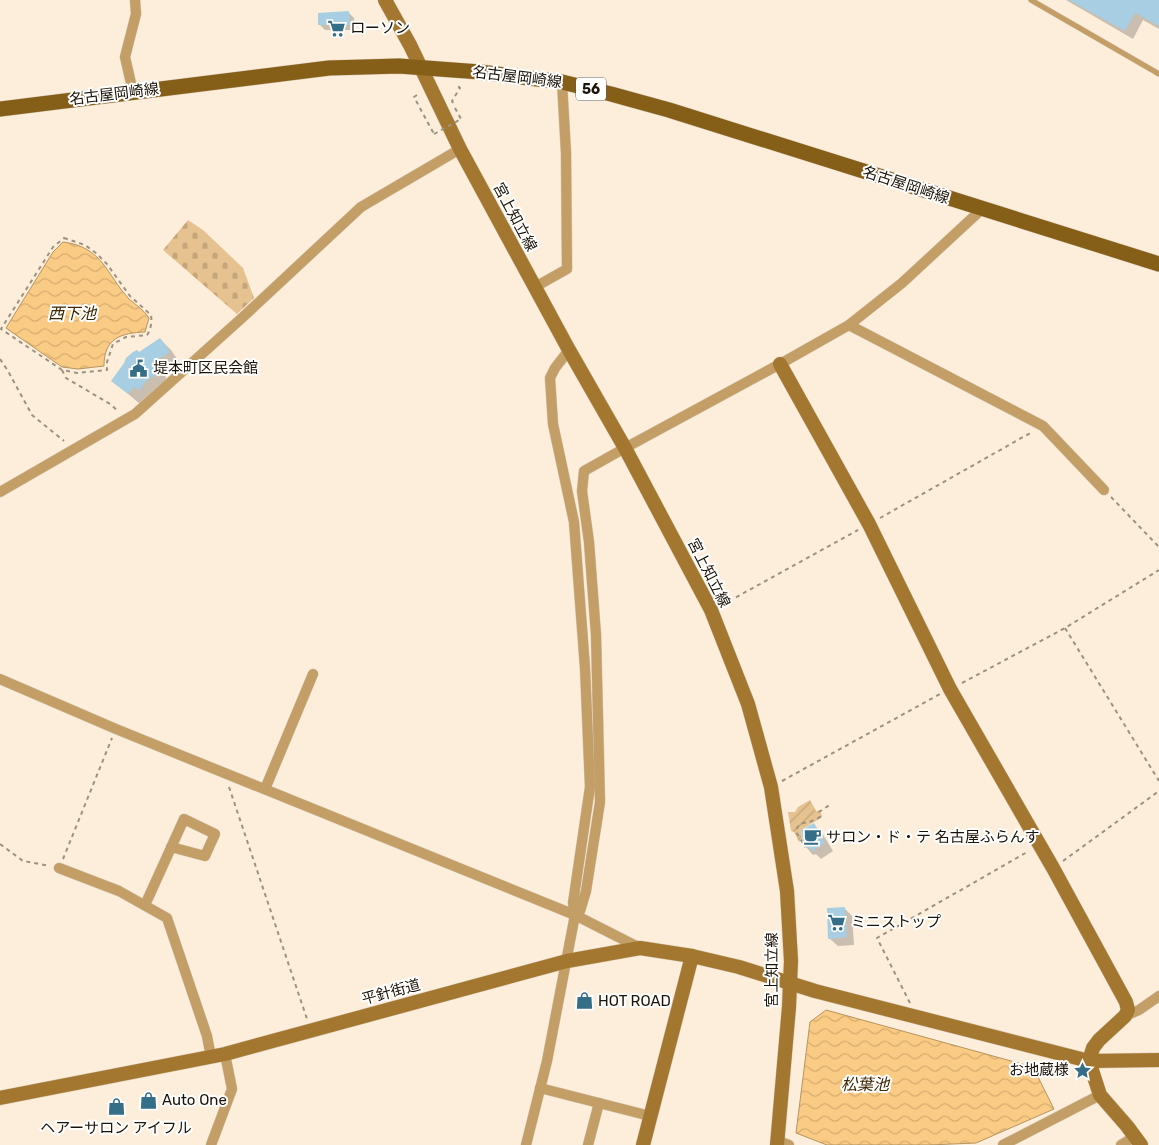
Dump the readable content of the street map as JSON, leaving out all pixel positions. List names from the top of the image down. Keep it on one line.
{"streets":{"main road":["名古屋岡崎線","56"],"street":["宮上知立線","平針街道"]},"crossings":[["名古屋岡崎線","宮上知立線"],["宮上知立線","平針街道"]],"water":["西下池","松葉池"],"places":{"supermarket":["ローソン","ミニストップ"],"public building":["堤本町区民会館"],"cafe":["サロン・ド・テ 名古屋ふらんす"],"shop":["HOT ROAD","Auto One","ヘアーサロン アイフル"],"place":["お地蔵様"]}}
